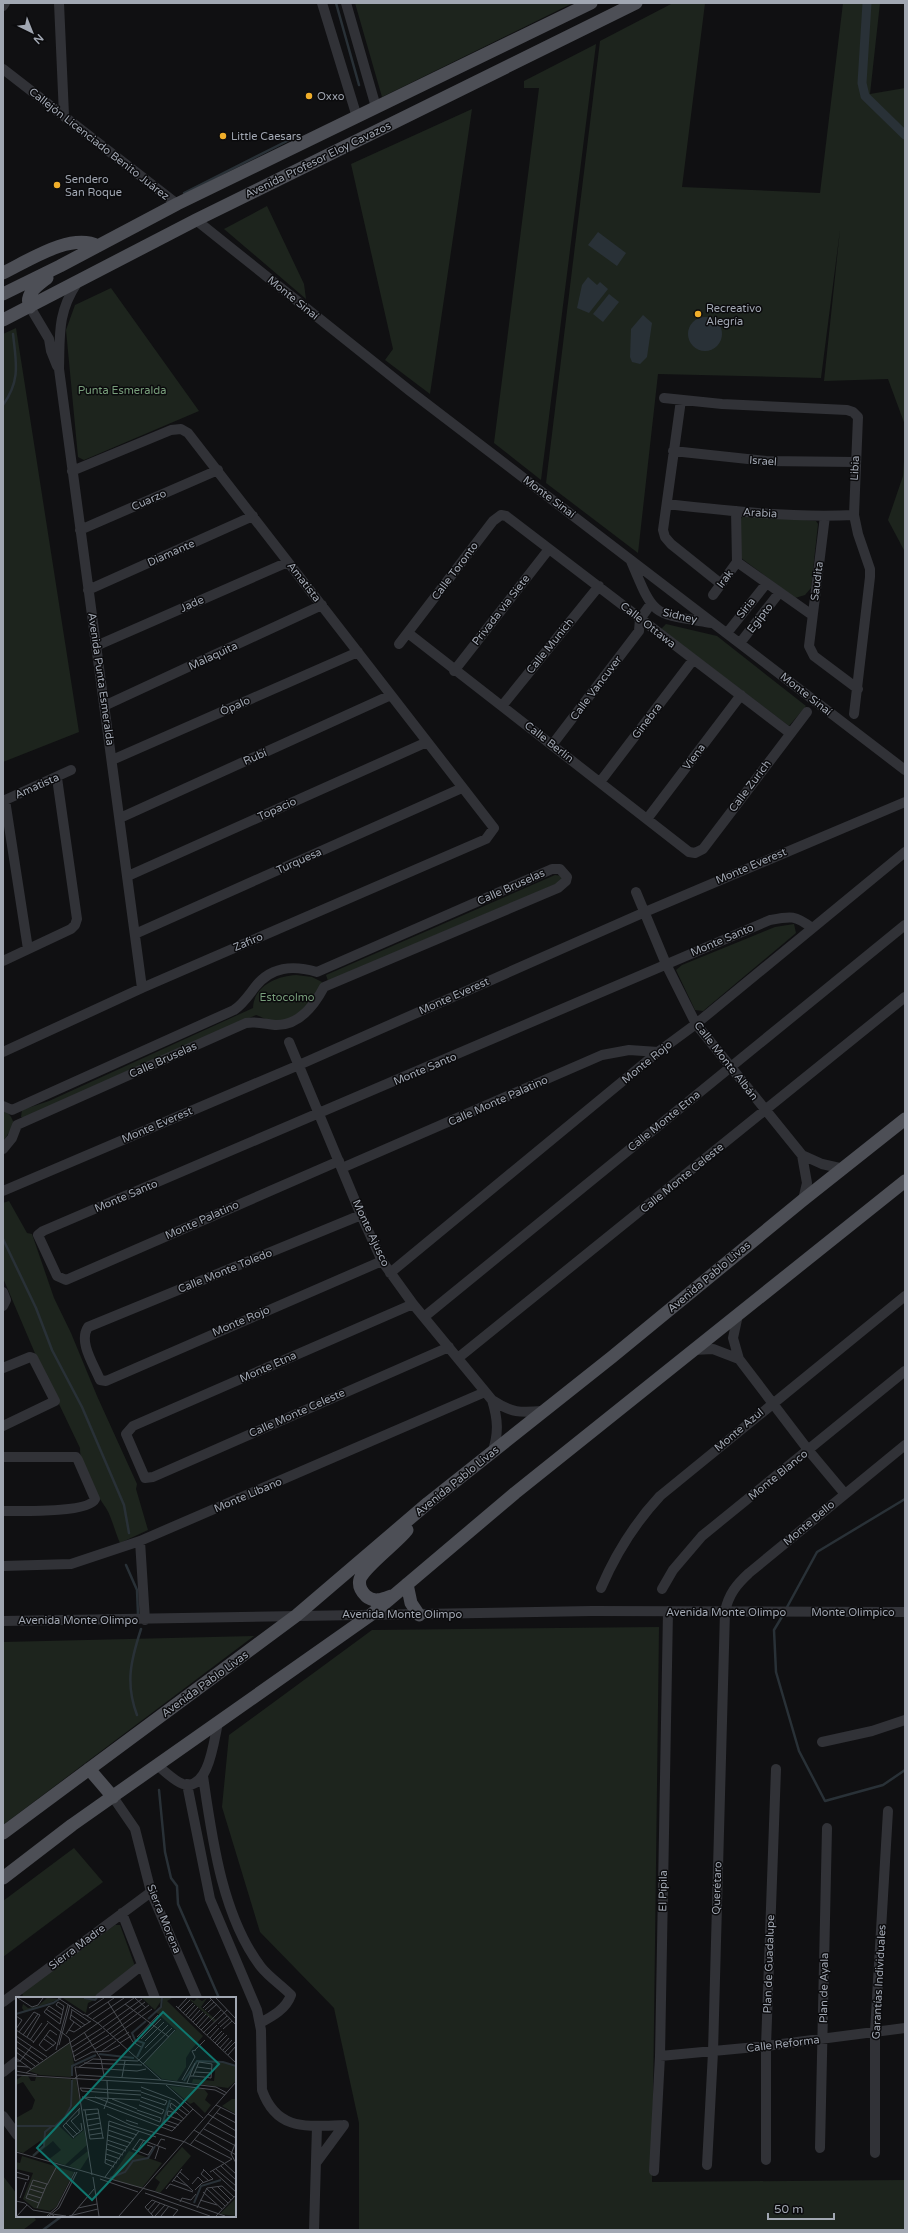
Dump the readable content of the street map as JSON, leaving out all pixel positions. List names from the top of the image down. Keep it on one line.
{"streets":{"main road":["Avenida Profesor Eloy Cavazos","Avenida Pablo Livas"],"street":["Callejón Licenciado Benito Juárez","Monte Sinaí","Israel","Libia","Cuarzo","Arabia","Diamante","Calle Toronto","Irak","Saudita","Amatista","Jade","Siria","Privada via Siete","Sidney","Egipto","Calle Ottawa","Calle Munich","Malaquita","Avenida Punta Esmeralda","Calle Vancuver","Ópalo","Ginebra","Calle Berlín","Rubí","Viena","Calle Zurich","Topacio","Turquesa","Monte Everest","Calle Bruselas","Monte Santo","Zafiro","Calle Monte Albán","Monte Rojo","Calle Monte Palatino","Calle Monte Etna","Calle Monte Celeste","Monte Palatino","Monte Ajusco","Calle Monte Toledo","Monte Etna","Monte Azul","Monte Blanco","Monte Líbano","Monte Bello","Avenida Monte Olimpo","Monte Olimpico","Querétaro","El Pípila","Sierra Morena","Sierra Madre","Plan de Guadalupe","Garantías Individuales","Plan de Ayala","Calle Reforma"]},"crossings":[["Callejón Licenciado Benito Juárez","Avenida Profesor Eloy Cavazos"],["Avenida Profesor Eloy Cavazos","Monte Sinaí"],["Avenida Profesor Eloy Cavazos","Avenida Punta Esmeralda"],["Monte Sinaí","Siria"],["Monte Sinaí","Sidney"],["Monte Sinaí","Egipto"],["Israel","Libia"],["Libia","Arabia"],["Libia","Saudita"],["Cuarzo","Amatista"],["Cuarzo","Avenida Punta Esmeralda"],["Arabia","Saudita"],["Diamante","Amatista"],["Diamante","Avenida Punta Esmeralda"],["Calle Toronto","Calle Ottawa"],["Calle Toronto","Calle Berlín"],["Amatista","Jade"],["Amatista","Malaquita"],["Amatista","Avenida Punta Esmeralda"],["Amatista","Ópalo"],["Amatista","Rubí"],["Amatista","Topacio"],["Amatista","Turquesa"],["Amatista","Zafiro"],["Jade","Avenida Punta Esmeralda"],["Privada via Siete","Calle Ottawa"],["Privada via Siete","Calle Berlín"],["Calle Ottawa","Calle Munich"],["Calle Ottawa","Ginebra"],["Calle Ottawa","Viena"],["Calle Ottawa","Calle Zurich"],["Calle Munich","Calle Berlín"],["Malaquita","Avenida Punta Esmeralda"],["Avenida Punta Esmeralda","Ópalo"],["Avenida Punta Esmeralda","Rubí"],["Avenida Punta Esmeralda","Topacio"],["Avenida Punta Esmeralda","Turquesa"],["Avenida Punta Esmeralda","Zafiro"],["Calle Vancuver","Calle Berlín"],["Ginebra","Calle Berlín"],["Calle Berlín","Viena"],["Calle Berlín","Calle Zurich"],["Monte Everest","Calle Monte Albán"],["Monte Everest","Monte Ajusco"],["Monte Santo","Calle Monte Albán"],["Monte Santo","Monte Rojo"],["Monte Santo","Monte Palatino"],["Monte Santo","Monte Ajusco"],["Calle Monte Albán","Monte Rojo"],["Calle Monte Albán","Calle Monte Etna"],["Calle Monte Albán","Calle Monte Celeste"],["Calle Monte Albán","Avenida Pablo Livas"],["Monte Rojo","Calle Monte Palatino"],["Monte Rojo","Monte Ajusco"],["Monte Rojo","Calle Monte Toledo"],["Calle Monte Palatino","Monte Palatino"],["Calle Monte Palatino","Monte Ajusco"],["Calle Monte Etna","Monte Ajusco"],["Calle Monte Celeste","Monte Ajusco"],["Calle Monte Celeste","Monte Etna"],["Monte Palatino","Monte Ajusco"],["Monte Ajusco","Calle Monte Toledo"],["Monte Ajusco","Avenida Pablo Livas"],["Monte Ajusco","Monte Etna"],["Monte Ajusco","Monte Líbano"],["Avenida Pablo Livas","Avenida Monte Olimpo"],["Monte Bello","Avenida Monte Olimpo"],["Monte Bello","Querétaro"],["Avenida Monte Olimpo","Monte Olimpico"],["Avenida Monte Olimpo","Querétaro"],["Avenida Monte Olimpo","El Pípila"],["Querétaro","Calle Reforma"],["El Pípila","Calle Reforma"],["Sierra Morena","Sierra Madre"],["Plan de Guadalupe","Calle Reforma"],["Garantías Individuales","Calle Reforma"],["Plan de Ayala","Calle Reforma"]],"parks":["Punta Esmeralda","Estocolmo"],"places":["Oxxo","Little Caesars","Sendero San Roque","Recreativo Alegría"],"scale_bar":"50 m","north":"bottom right"}
